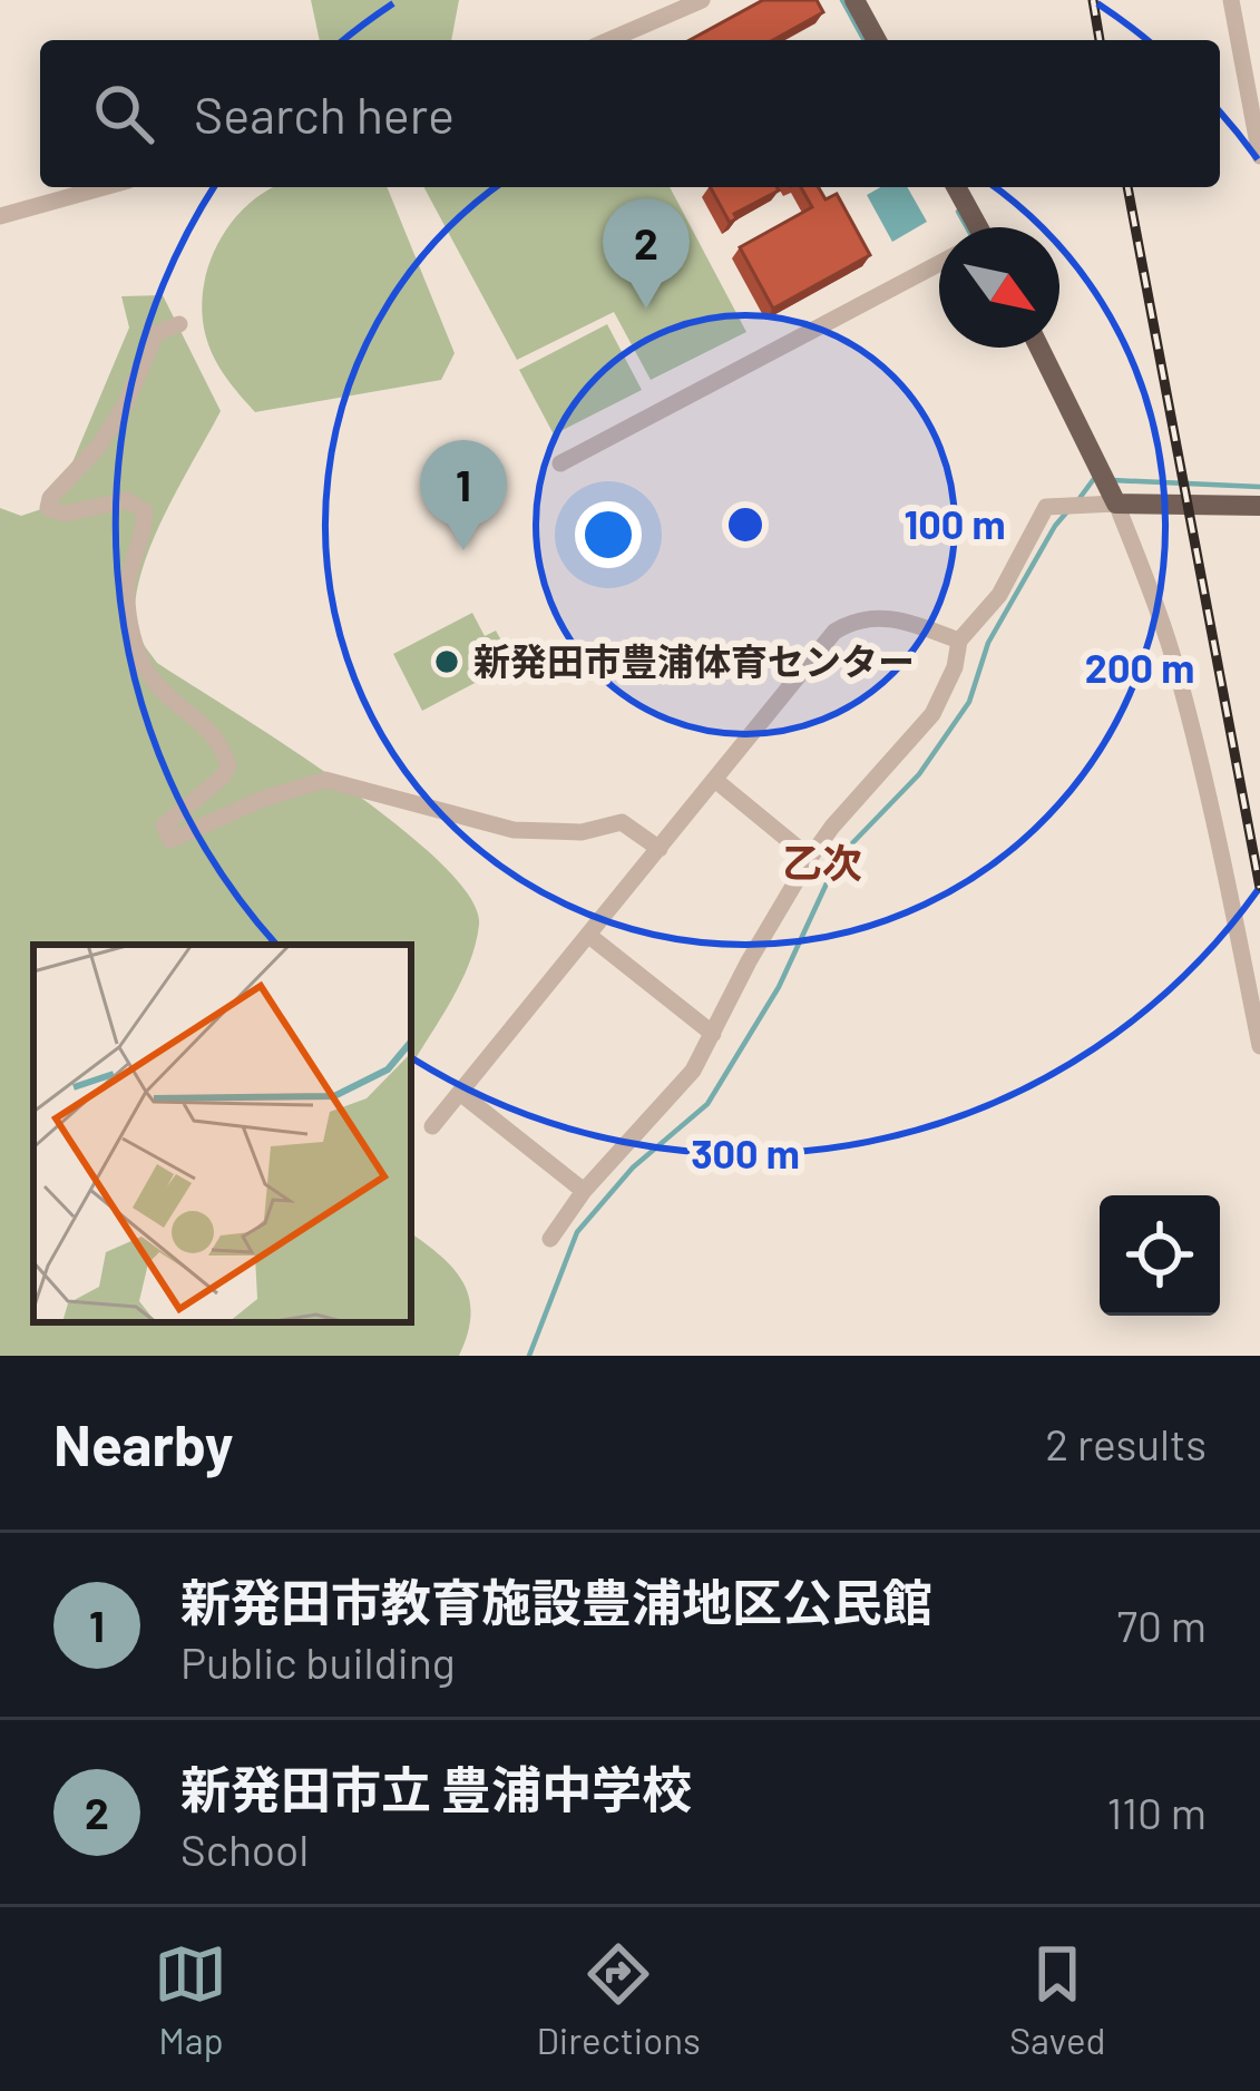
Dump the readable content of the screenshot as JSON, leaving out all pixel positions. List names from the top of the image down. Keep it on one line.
{"districts":["乙次"],"places":["新発田市豊浦体育センター"],"north":"bottom right","page":{"search":"Search here","pins":["2","1"],"heading":["Nearby","2 results"],"list":[{"mark":"1","name":"新発田市教育施設豊浦地区公民館","note":"Public building","value":"70 m"},{"mark":"2","name":"新発田市立 豊浦中学校","note":"School","value":"110 m"}],"nav":["Map","Directions","Saved"]},"rings":["100 m","200 m","300 m"]}
